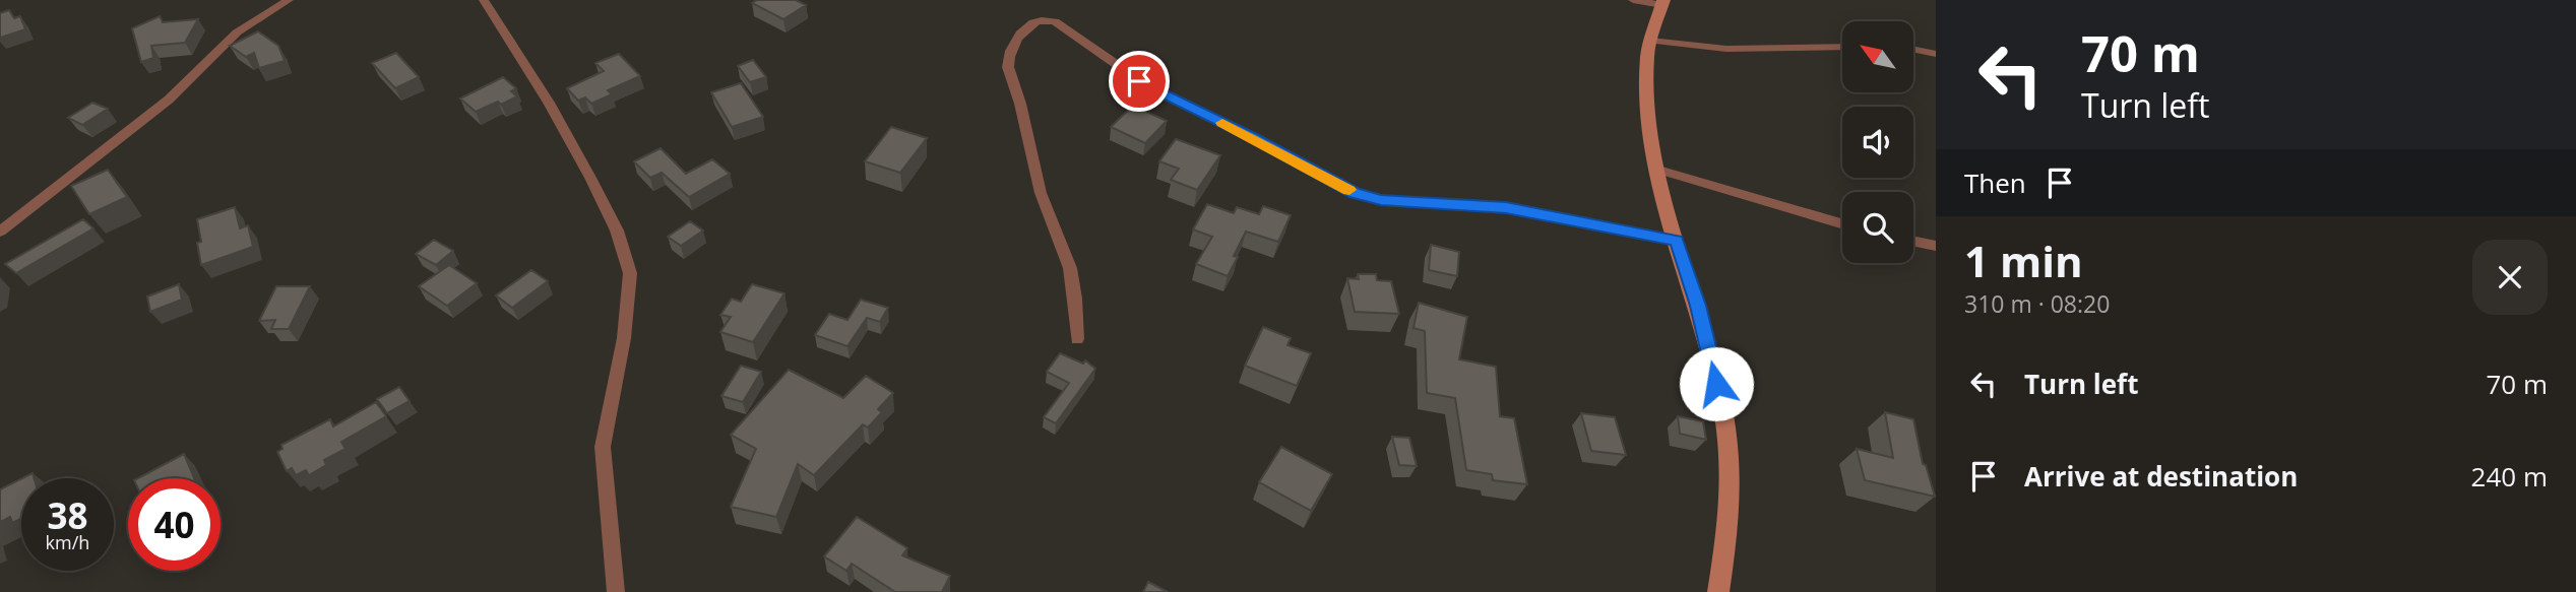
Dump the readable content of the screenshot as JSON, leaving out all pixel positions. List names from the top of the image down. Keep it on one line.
{"north":"top left","page":{"turn":["70 m","Turn left"],"then":"Then","heading":["1 min","310 m · 08:20"],"list":[{"name":"Turn left","value":"70 m"},{"name":"Arrive at destination","value":"240 m"}],"speed":"38 km/h","limit":"40"}}
